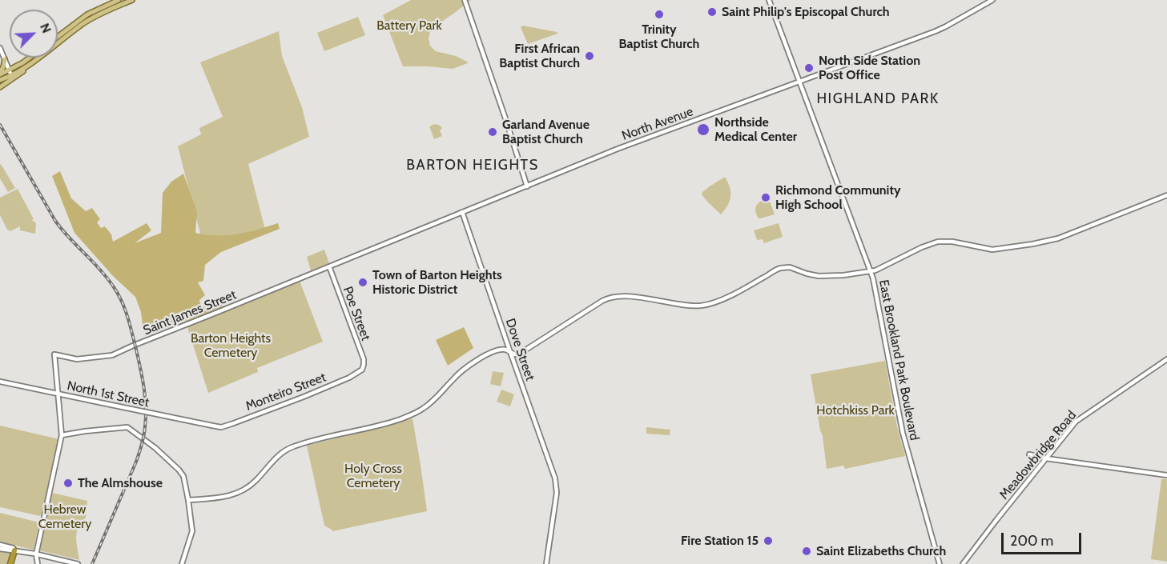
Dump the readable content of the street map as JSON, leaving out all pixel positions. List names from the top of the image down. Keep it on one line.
{"streets":{"street":["North Avenue","Saint James Street","Poe Street","Dove Street","East Brookland Park Boulevard","Monteiro Street","North 1st Street","Meadowbridge Road"]},"crossings":[["North Avenue","Saint James Street"],["North Avenue","Poe Street"],["North Avenue","Dove Street"],["North Avenue","East Brookland Park Boulevard"],["Saint James Street","Poe Street"],["Saint James Street","North 1st Street"],["Poe Street","Monteiro Street"],["Monteiro Street","North 1st Street"]],"districts":["HIGHLAND PARK","BARTON HEIGHTS"],"parks":["Battery Park","Barton Heights Cemetery","Hotchkiss Park","Holy Cross Cemetery","Hebrew Cemetery"],"places":["Saint Philip's Episcopal Church","Trinity Baptist Church","First African Baptist Church","North Side Station Post Office","Northside Medical Center","Garland Avenue Baptist Church","Richmond Community High School","Town of Barton Heights Historic District","The Almshouse","Fire Station 15","Saint Elizabeths Church"],"scale_bar":"200 m","north":"top right"}
